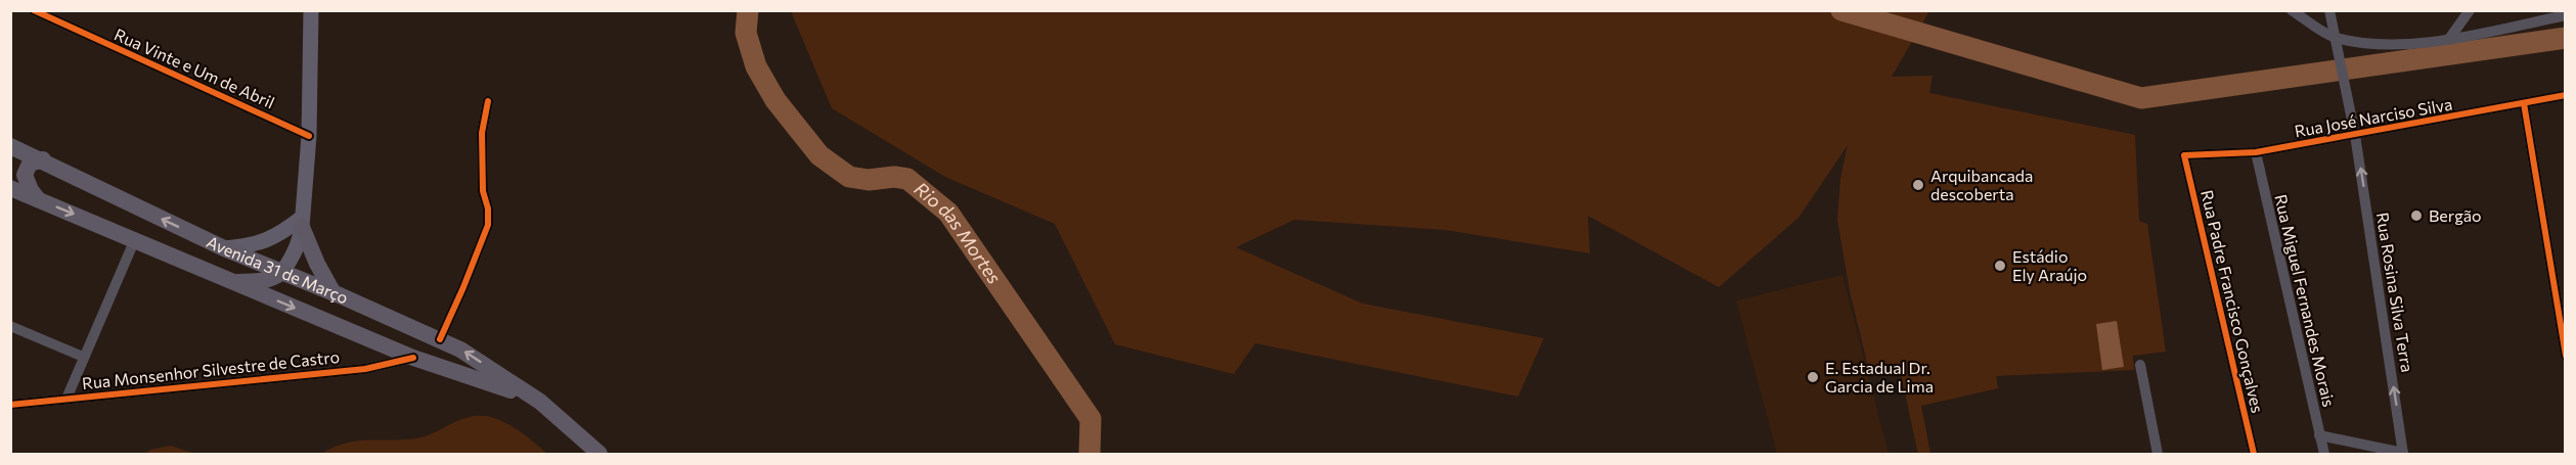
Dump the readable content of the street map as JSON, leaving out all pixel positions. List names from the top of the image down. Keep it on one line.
{"streets":{"main road":["Avenida 31 de Março"],"street":["Rua Vinte e Um de Abril","Rua José Narciso Silva","Rua Rosina Silva Terra","Rua Miguel Fernandes Morais","Rua Padre Francisco Gonçalves","Rua Monsenhor Silvestre de Castro"]},"crossings":[["Rua José Narciso Silva","Rua Rosina Silva Terra"],["Rua José Narciso Silva","Rua Miguel Fernandes Morais"],["Rua José Narciso Silva","Rua Padre Francisco Gonçalves"],["Avenida 31 de Março","Rua Monsenhor Silvestre de Castro"]],"one_way":["Rua Rosina Silva Terra"],"water":["Rio das Mortes"],"places":["Arquibancada descoberta","Bergão","Estádio Ely Araújo","E. Estadual Dr. Garcia de Lima"]}
